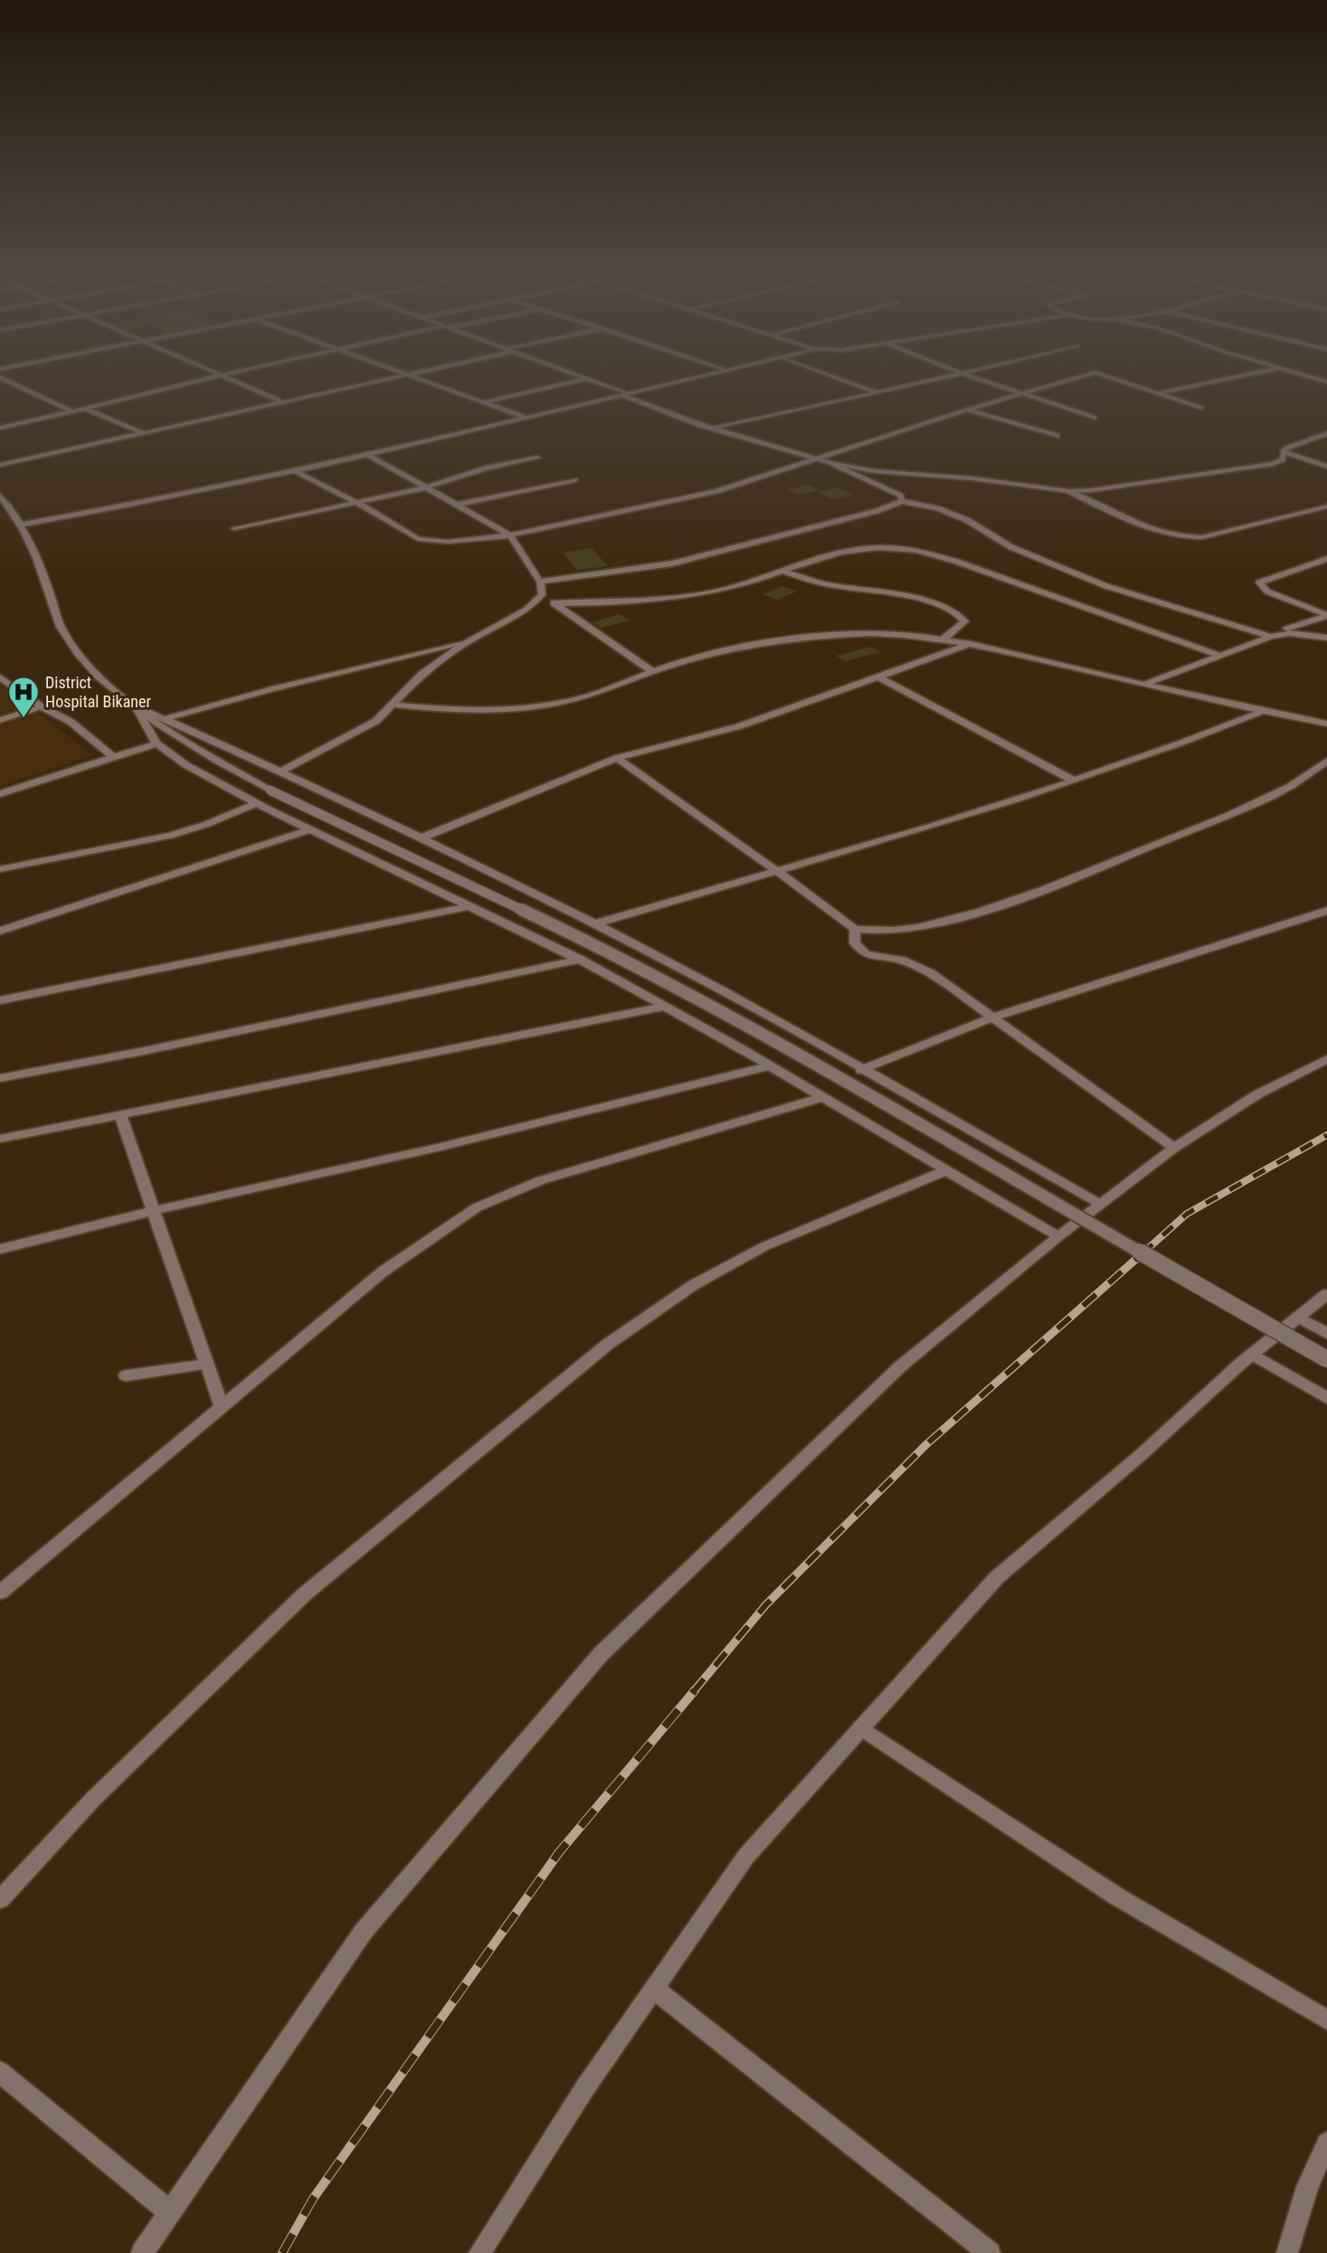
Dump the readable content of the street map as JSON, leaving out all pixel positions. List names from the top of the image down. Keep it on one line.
{"places":{"hospital":["District Hospital Bikaner"]}}
